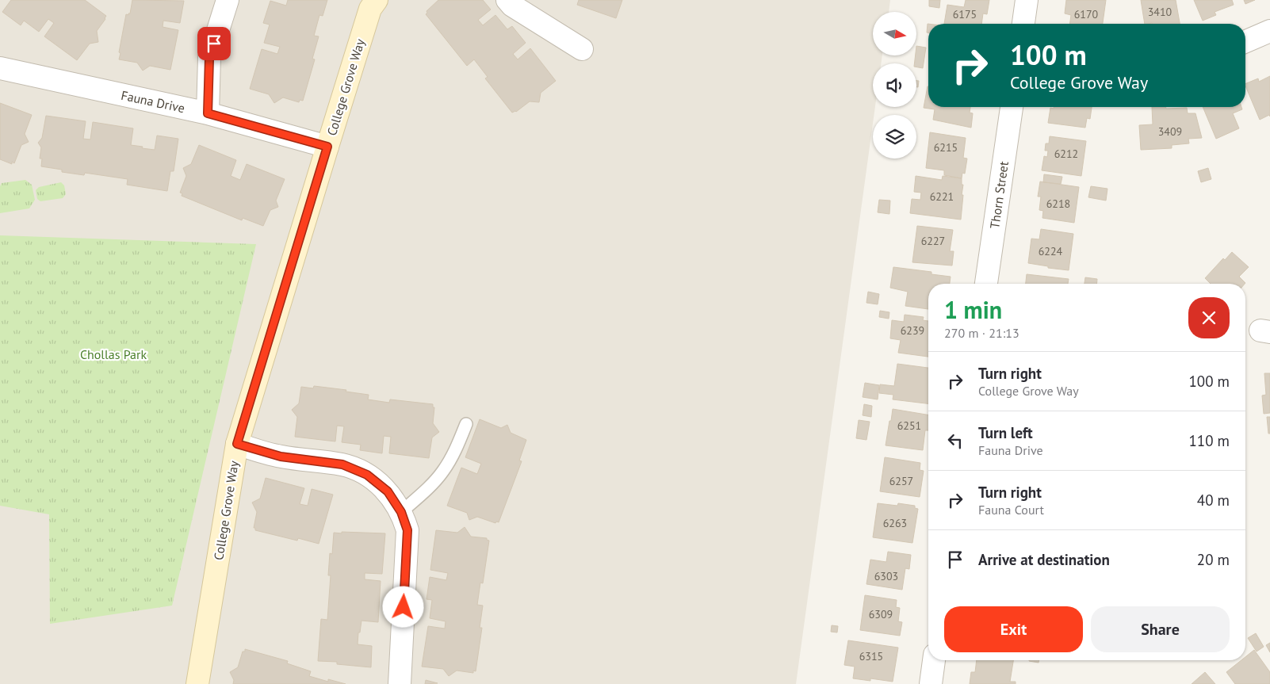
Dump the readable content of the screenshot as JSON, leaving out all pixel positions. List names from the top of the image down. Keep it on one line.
{"streets":{"street":["College Grove Way","Fauna Drive","Thorn Street"]},"crossings":[["College Grove Way","Fauna Drive"]],"parks":["Chollas Park"],"house_numbers":["3410","6175","6170","3409","6215","6212","6221","6218","6227","6224","6239","6251","6257","6263","6303","6309","6315"],"north":"right","page":{"turn":["100 m","College Grove Way"],"heading":["1 min","270 m · 21:13"],"list":[{"name":"Turn right","note":"College Grove Way","value":"100 m"},{"name":"Turn left","note":"Fauna Drive","value":"110 m"},{"name":"Turn right","note":"Fauna Court","value":"40 m"},{"name":"Arrive at destination","value":"20 m"}],"buttons":["Exit","Share"]}}
